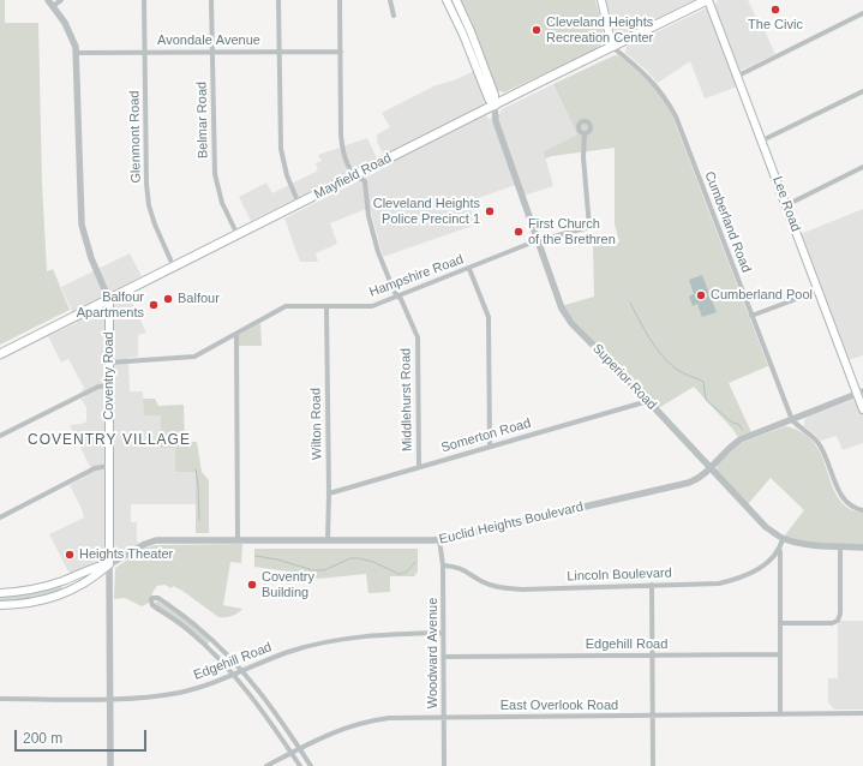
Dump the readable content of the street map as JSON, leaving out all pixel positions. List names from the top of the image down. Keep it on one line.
{"streets":{"main road":["Mayfield Road","Lee Road","Coventry Road","Superior Road","Euclid Heights Boulevard"],"street":["Avondale Avenue","Belmar Road","Glenmont Road","Cumberland Road","Hampshire Road","Middlehurst Road","Wilton Road","Somerton Road","Lincoln Boulevard","Edgehill Road","Woodward Avenue","East Overlook Road"]},"crossings":[["Avondale Avenue","Belmar Road"],["Avondale Avenue","Glenmont Road"],["Avondale Avenue","Coventry Road"],["Belmar Road","Mayfield Road"],["Glenmont Road","Mayfield Road"],["Mayfield Road","Lee Road"],["Mayfield Road","Cumberland Road"],["Mayfield Road","Coventry Road"],["Mayfield Road","Superior Road"],["Mayfield Road","Middlehurst Road"],["Lee Road","Euclid Heights Boulevard"],["Cumberland Road","Euclid Heights Boulevard"],["Hampshire Road","Coventry Road"],["Hampshire Road","Superior Road"],["Hampshire Road","Middlehurst Road"],["Hampshire Road","Wilton Road"],["Coventry Road","Euclid Heights Boulevard"],["Coventry Road","Edgehill Road"],["Superior Road","Somerton Road"],["Superior Road","Euclid Heights Boulevard"],["Middlehurst Road","Somerton Road"],["Wilton Road","Somerton Road"],["Wilton Road","Euclid Heights Boulevard"],["Euclid Heights Boulevard","Woodward Avenue"],["Lincoln Boulevard","Woodward Avenue"],["Edgehill Road","Woodward Avenue"],["Woodward Avenue","East Overlook Road"]],"districts":["COVENTRY VILLAGE"],"places":["The Civic","Cleveland Heights Recreation Center","Cleveland Heights Police Precinct 1","First Church of the Brethren","Cumberland Pool","Balfour","Balfour Apartments","Heights Theater","Coventry Building"],"scale_bar":"200 m"}
